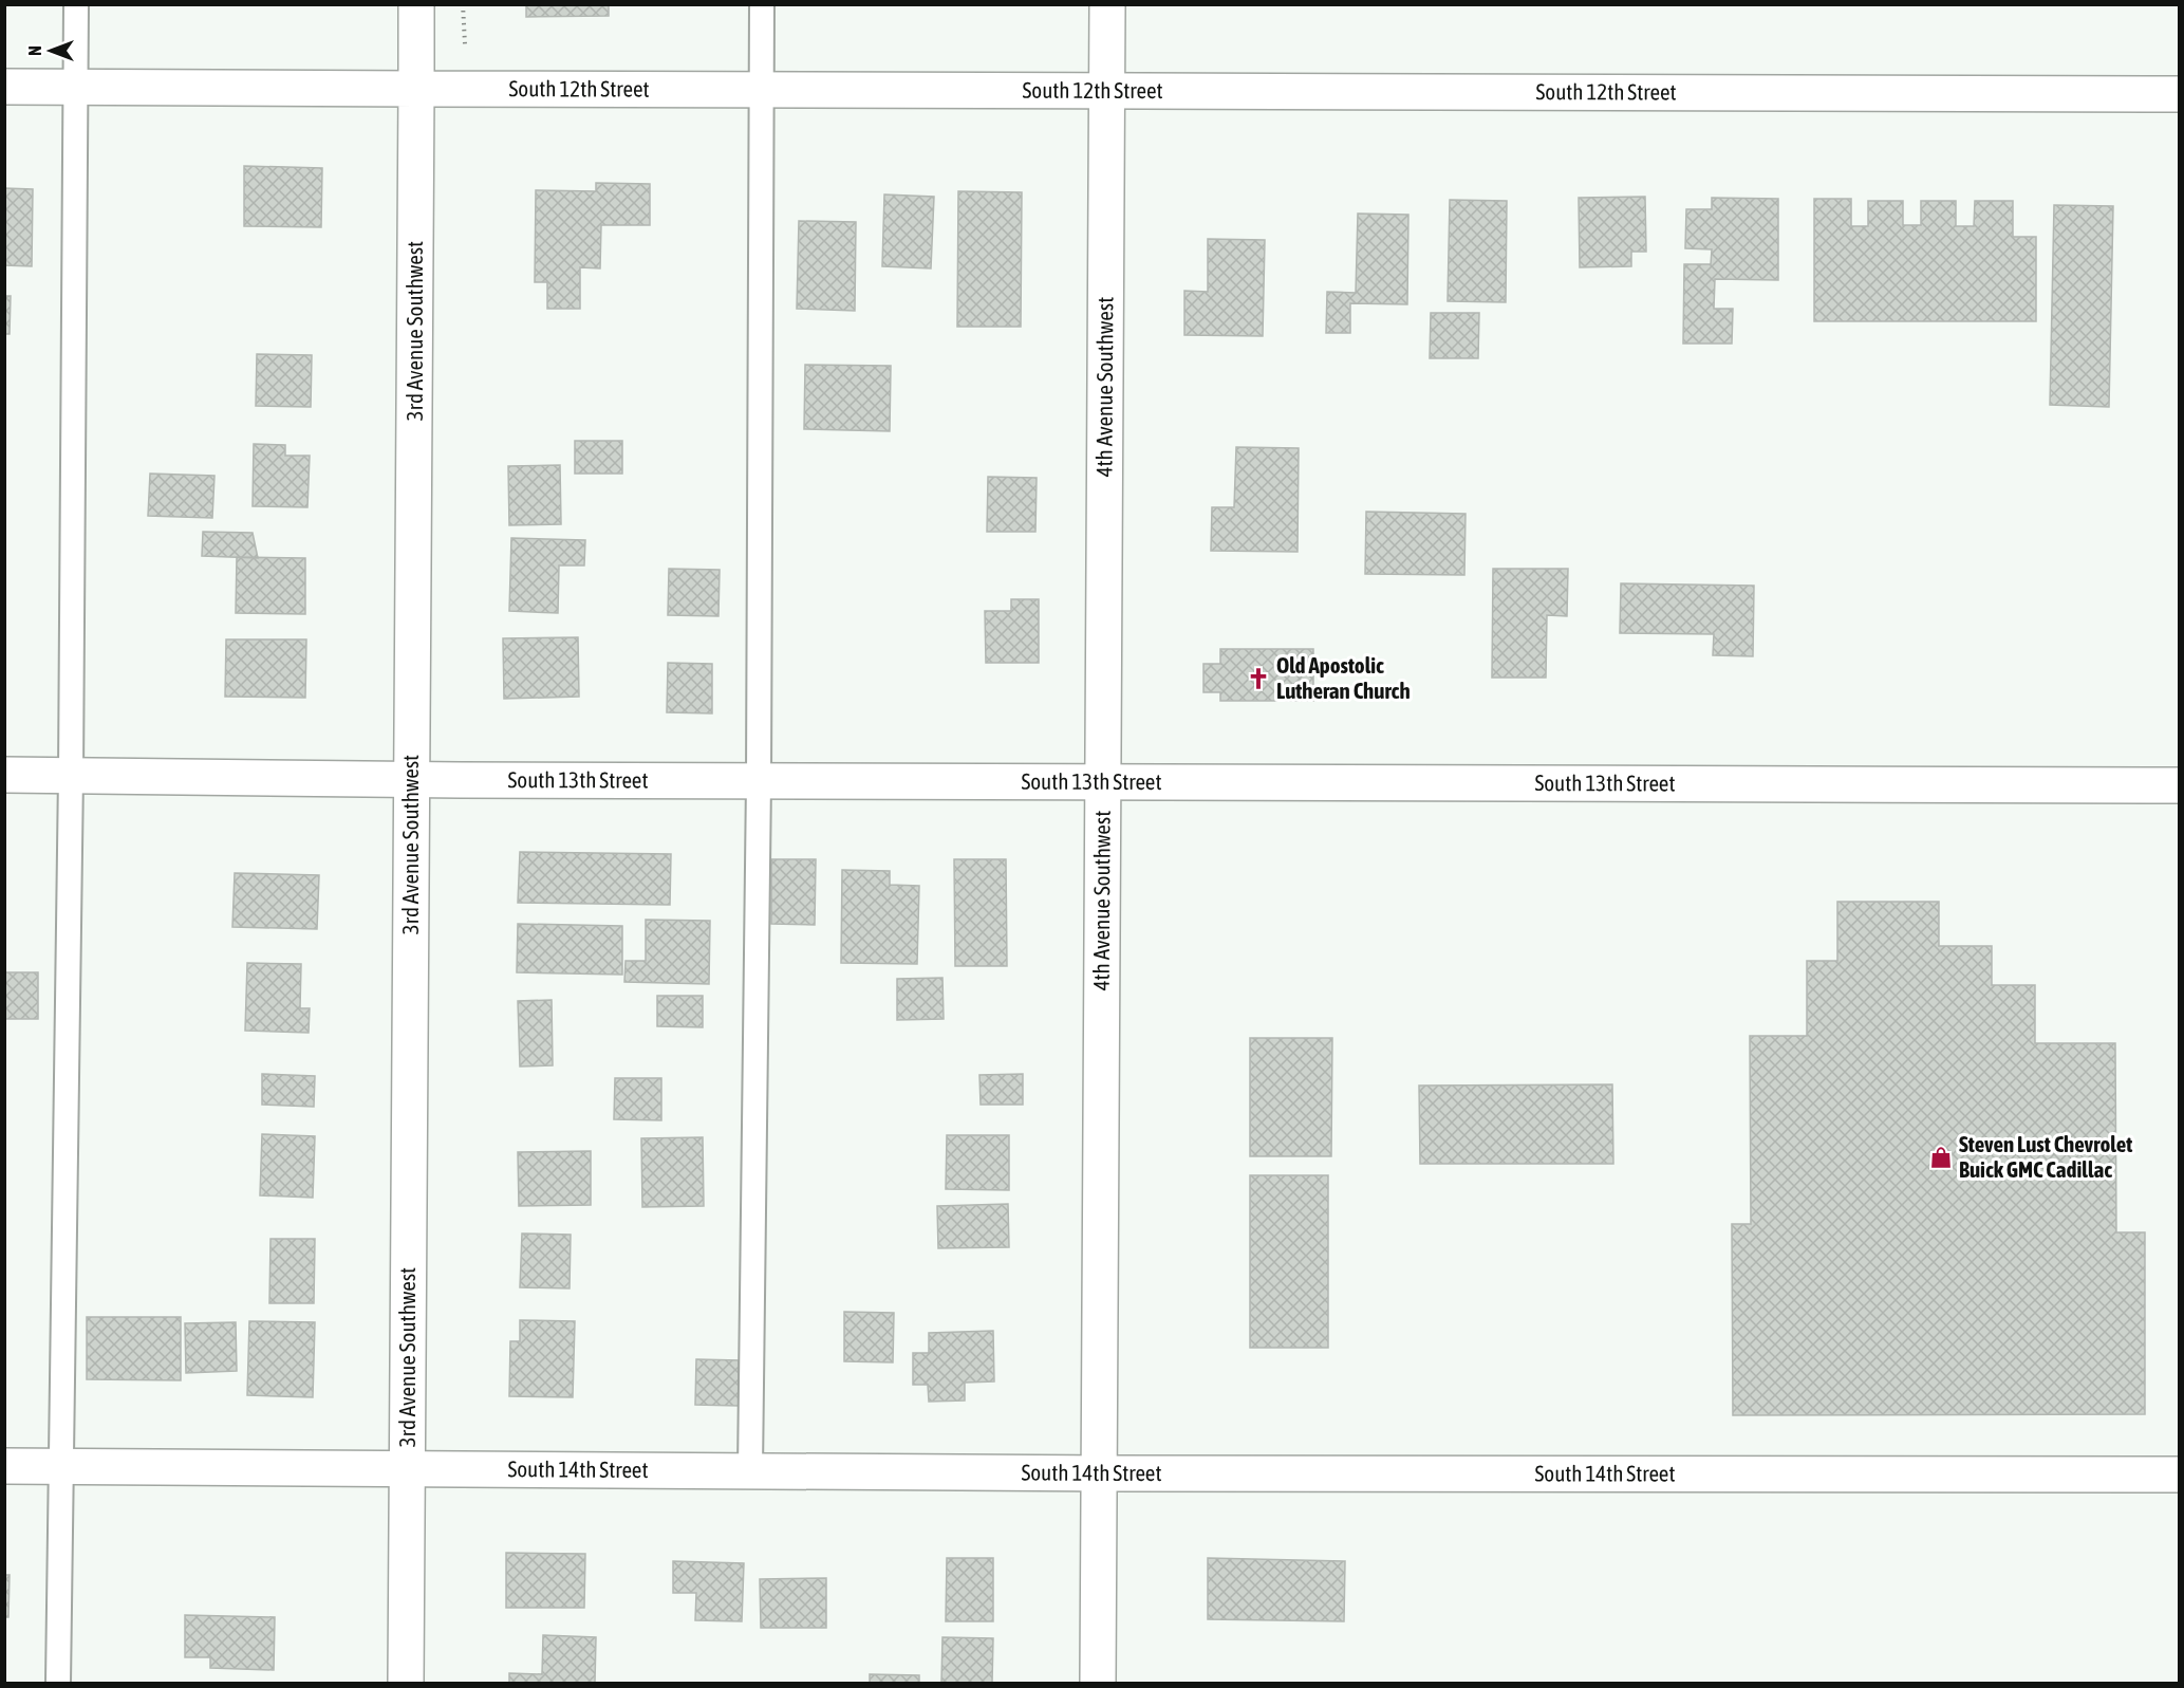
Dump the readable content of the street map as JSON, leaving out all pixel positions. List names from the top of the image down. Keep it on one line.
{"streets":{"street":["South 12th Street","3rd Avenue Southwest","4th Avenue Southwest","South 13th Street","South 14th Street"]},"crossings":[["South 12th Street","3rd Avenue Southwest"],["South 12th Street","4th Avenue Southwest"],["3rd Avenue Southwest","South 13th Street"],["3rd Avenue Southwest","South 14th Street"],["4th Avenue Southwest","South 13th Street"],["4th Avenue Southwest","South 14th Street"]],"places":{"church":["Old Apostolic Lutheran Church"],"shop":["Steven Lust Chevrolet Buick GMC Cadillac"]},"north":"left"}
